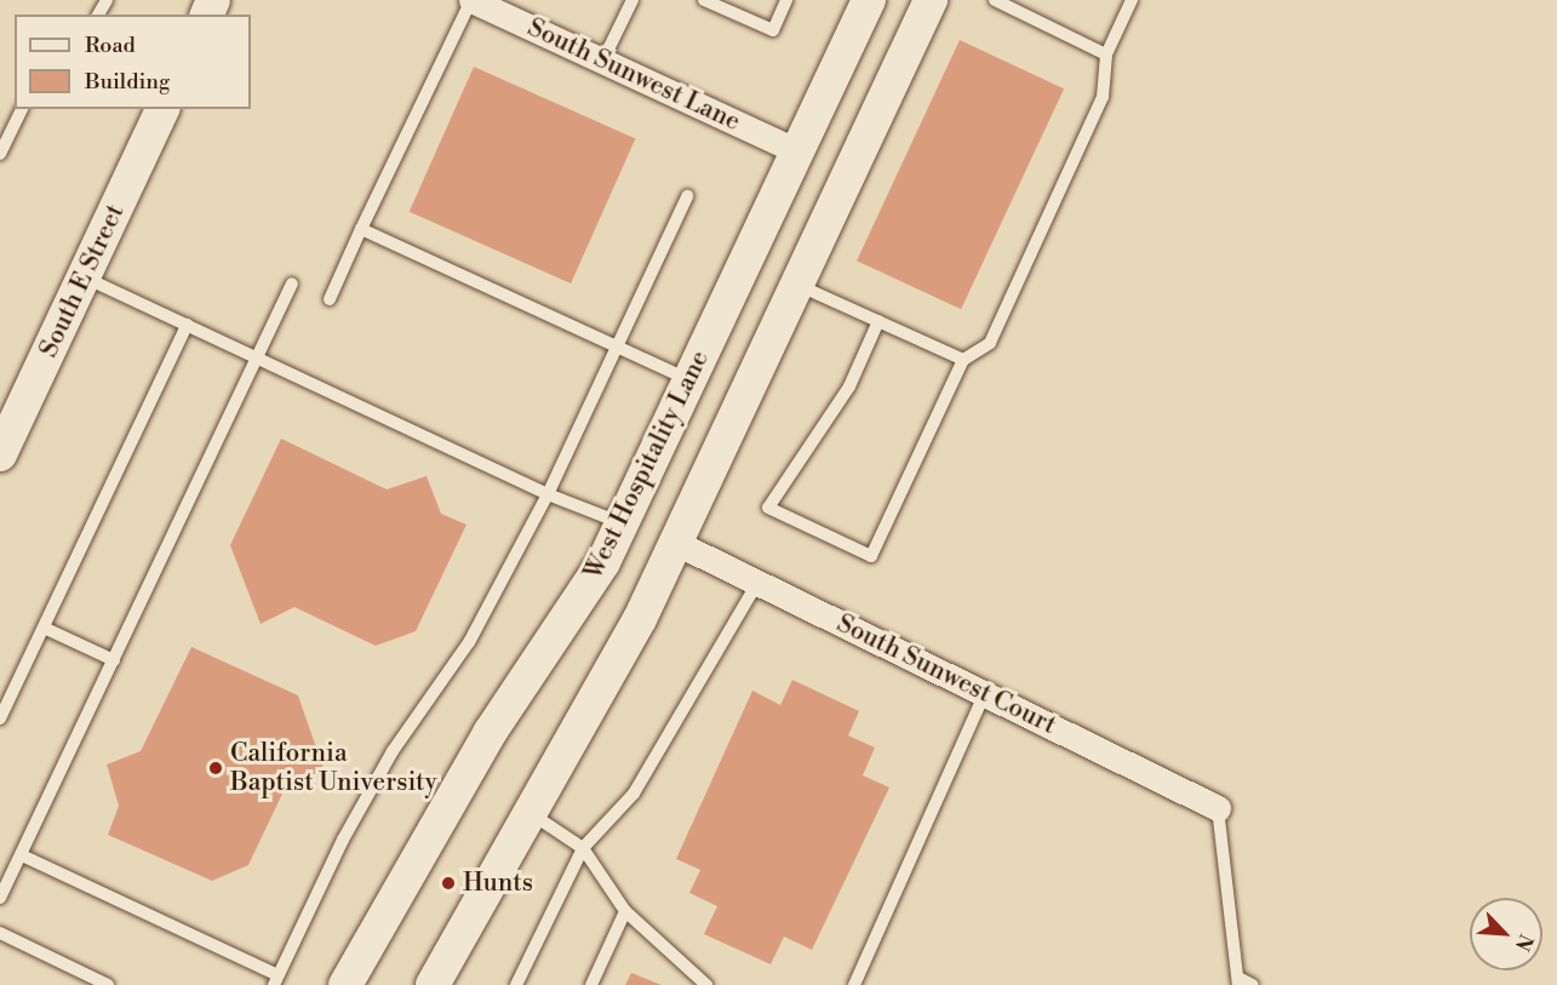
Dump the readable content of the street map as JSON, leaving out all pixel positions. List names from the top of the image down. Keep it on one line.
{"streets":{"main road":["South E Street","West Hospitality Lane"],"street":["South Sunwest Lane","South Sunwest Court"]},"crossings":[["South Sunwest Lane","West Hospitality Lane"]],"places":["California Baptist University","Hunts"],"legend":["Road","Building"],"north":"bottom right"}
